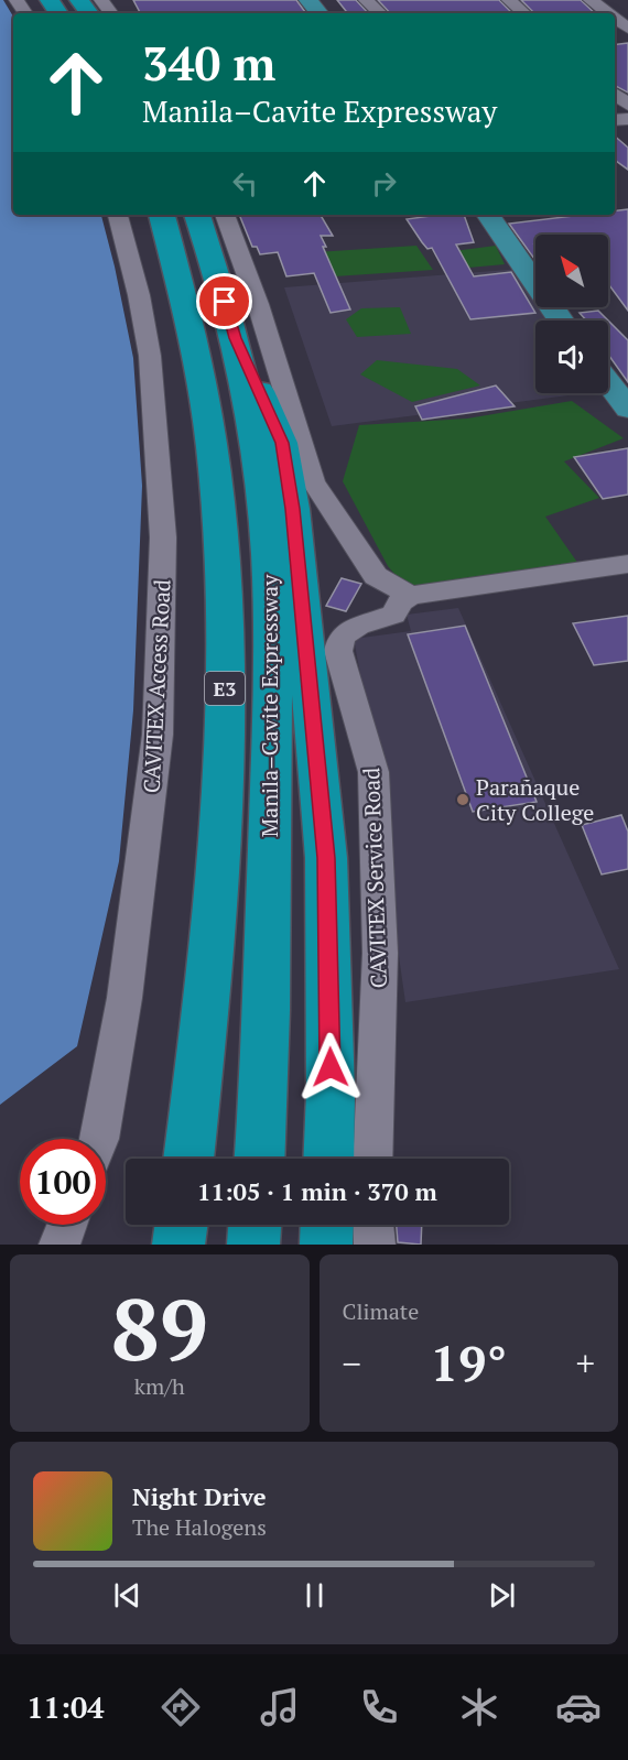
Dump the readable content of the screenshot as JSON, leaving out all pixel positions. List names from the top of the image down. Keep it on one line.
{"streets":{"highway":["E3","Manila–Cavite Expressway"],"street":["CAVITEX Access Road","CAVITEX Service Road"]},"places":["Parañaque City College"],"north":"top left","page":{"turn":["340 m","Manila–Cavite Expressway"],"limit":"100","trip":"11:05 · 1 min · 370 m","tile":[["89","km/h"],"Climate"],"heat":["−","19°","+"],"song":["Night Drive","The Halogens"],"tabs":"11:04"}}
